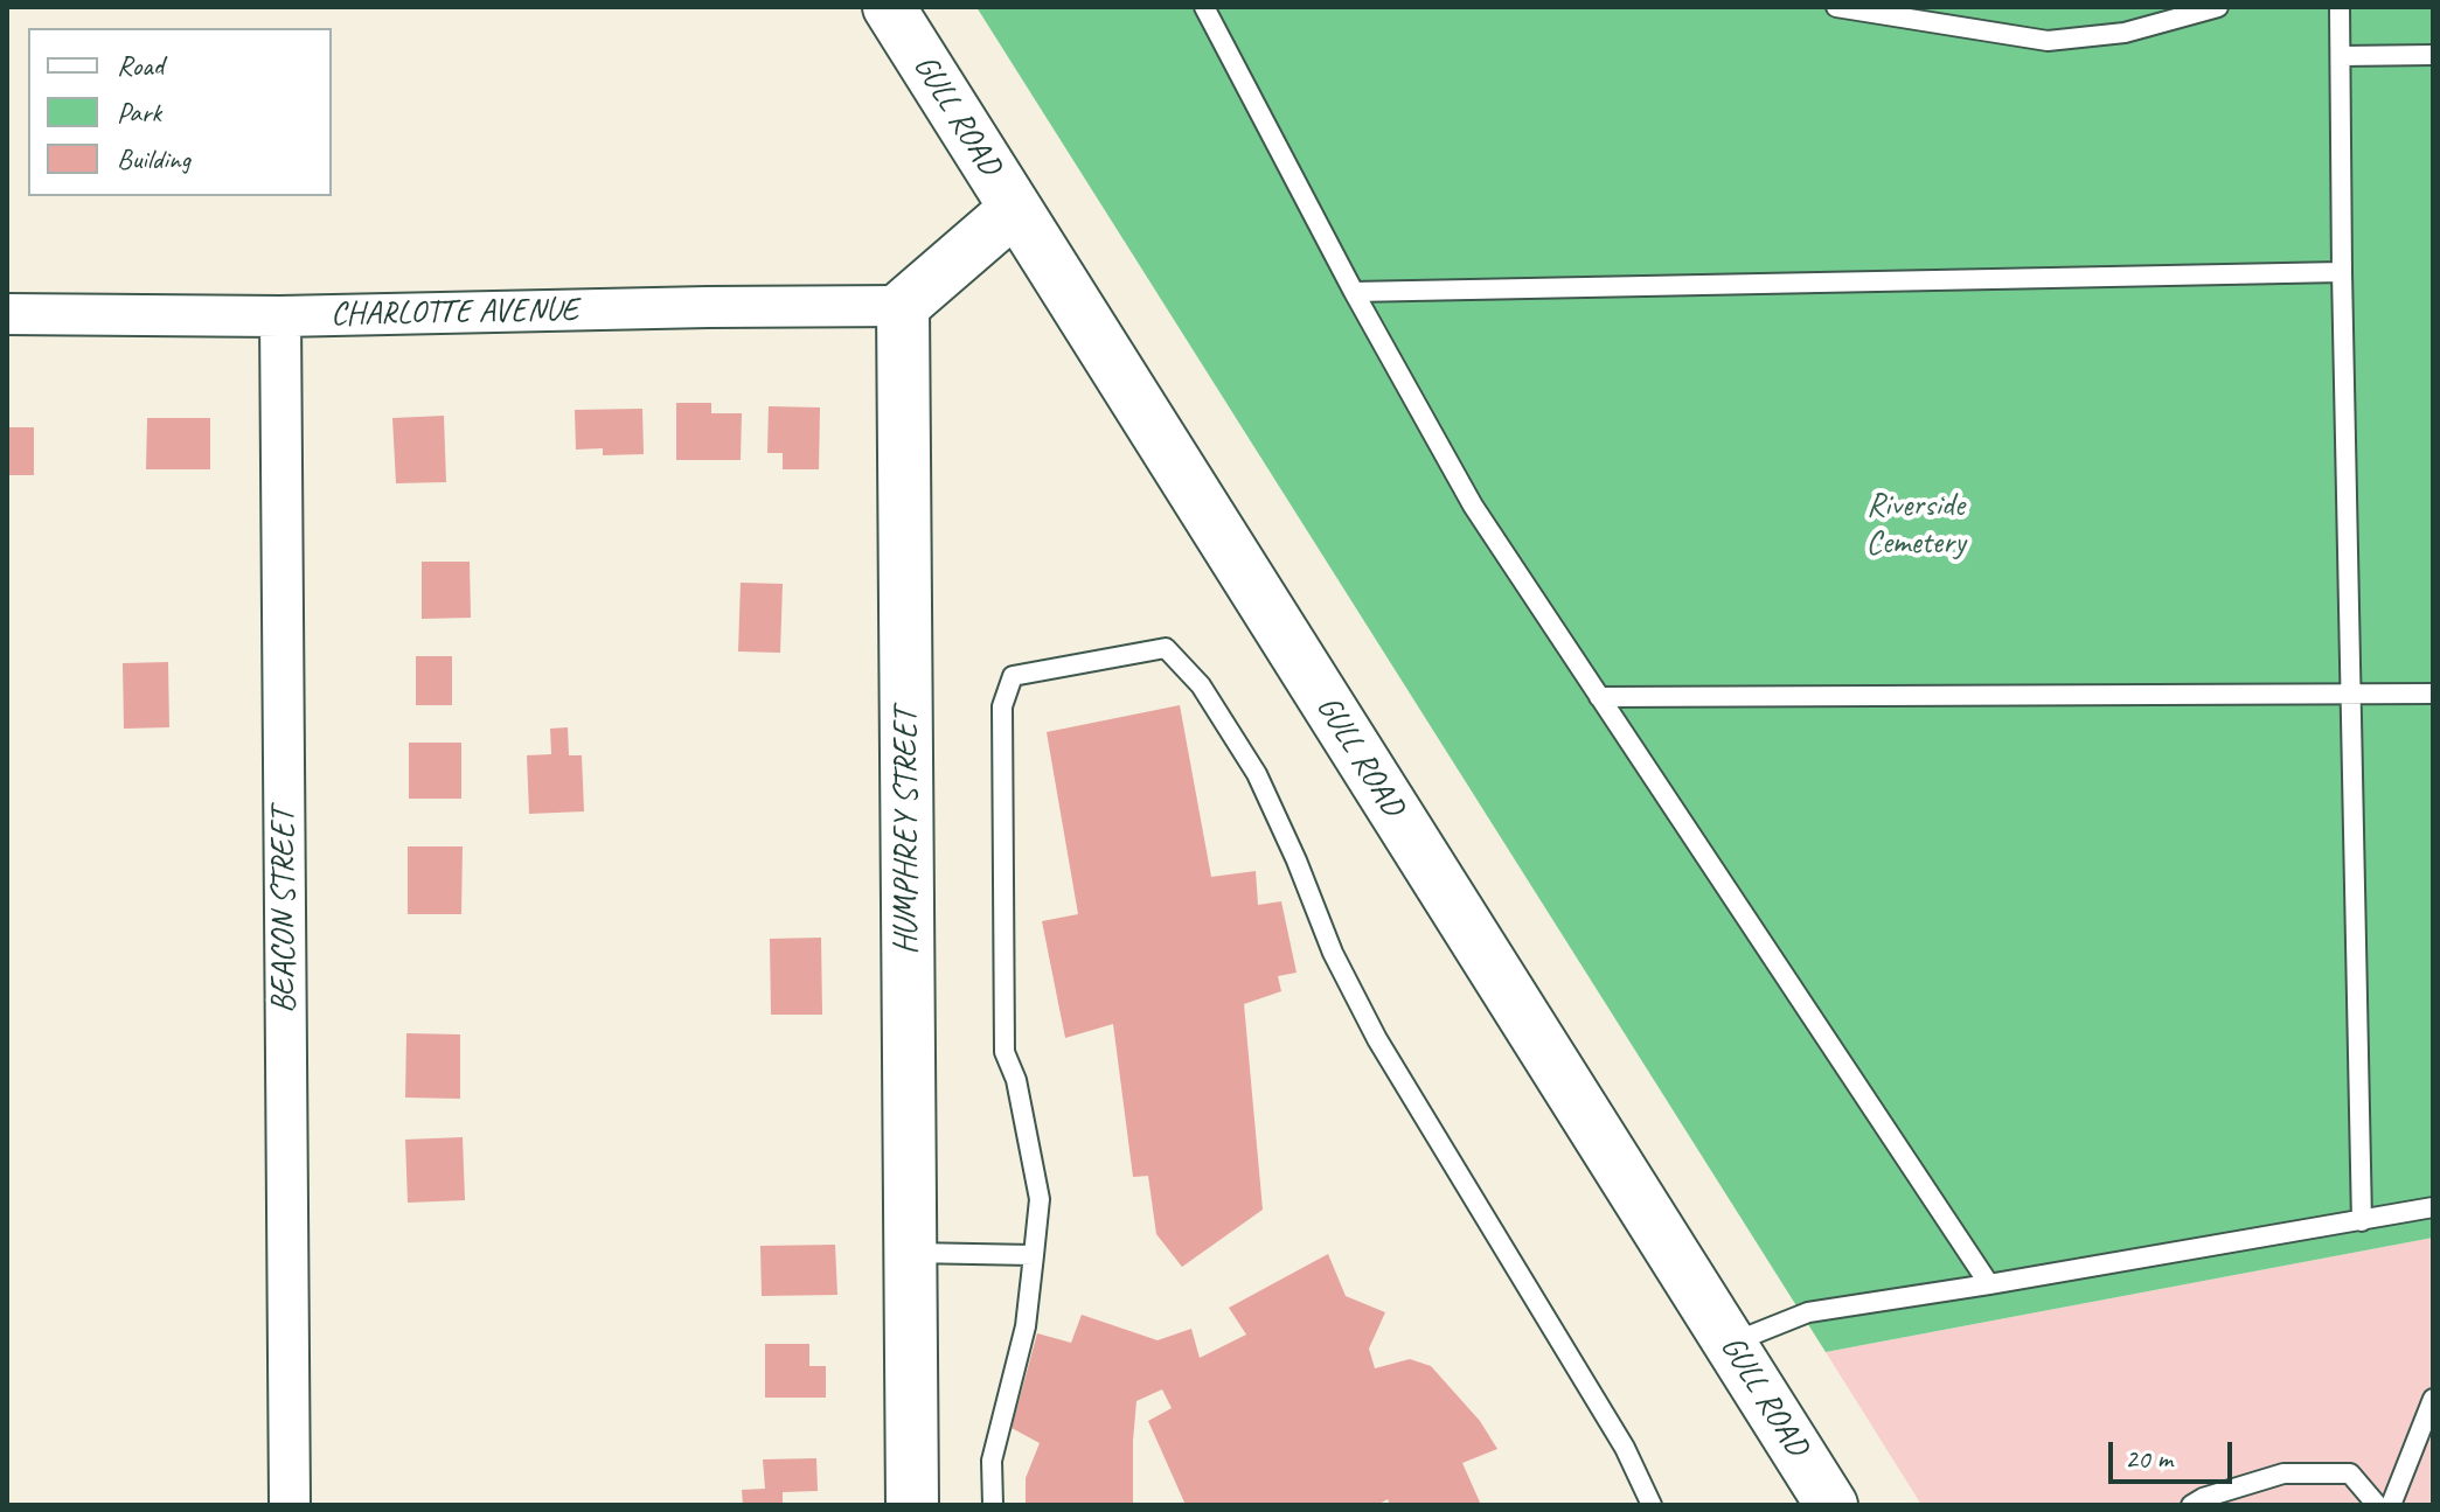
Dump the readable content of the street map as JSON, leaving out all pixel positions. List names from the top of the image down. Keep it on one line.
{"streets":{"main road":["GULL ROAD","HUMPHREY STREET"],"street":["CHARLOTTE AVENUE","BEACON STREET"]},"crossings":[["CHARLOTTE AVENUE","HUMPHREY STREET"],["CHARLOTTE AVENUE","BEACON STREET"]],"parks":["Riverside Cemetery"],"legend":["Road","Park","Building"],"scale_bar":"20 m"}
